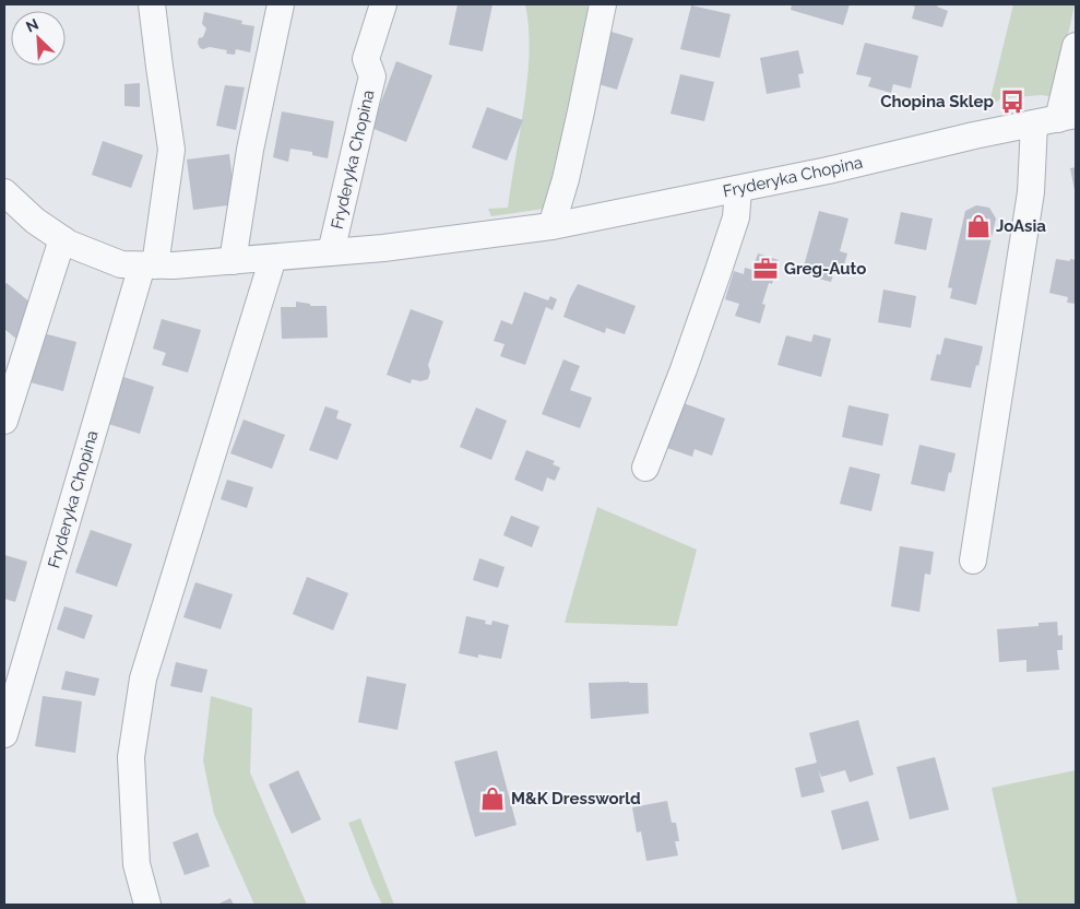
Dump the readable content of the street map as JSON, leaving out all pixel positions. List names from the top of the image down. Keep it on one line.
{"streets":{"street":["Fryderyka Chopina"]},"places":{"bus stop":["Chopina Sklep"],"shop":["JoAsia","M&K Dressworld"],"office":["Greg-Auto"]},"north":"top left"}
